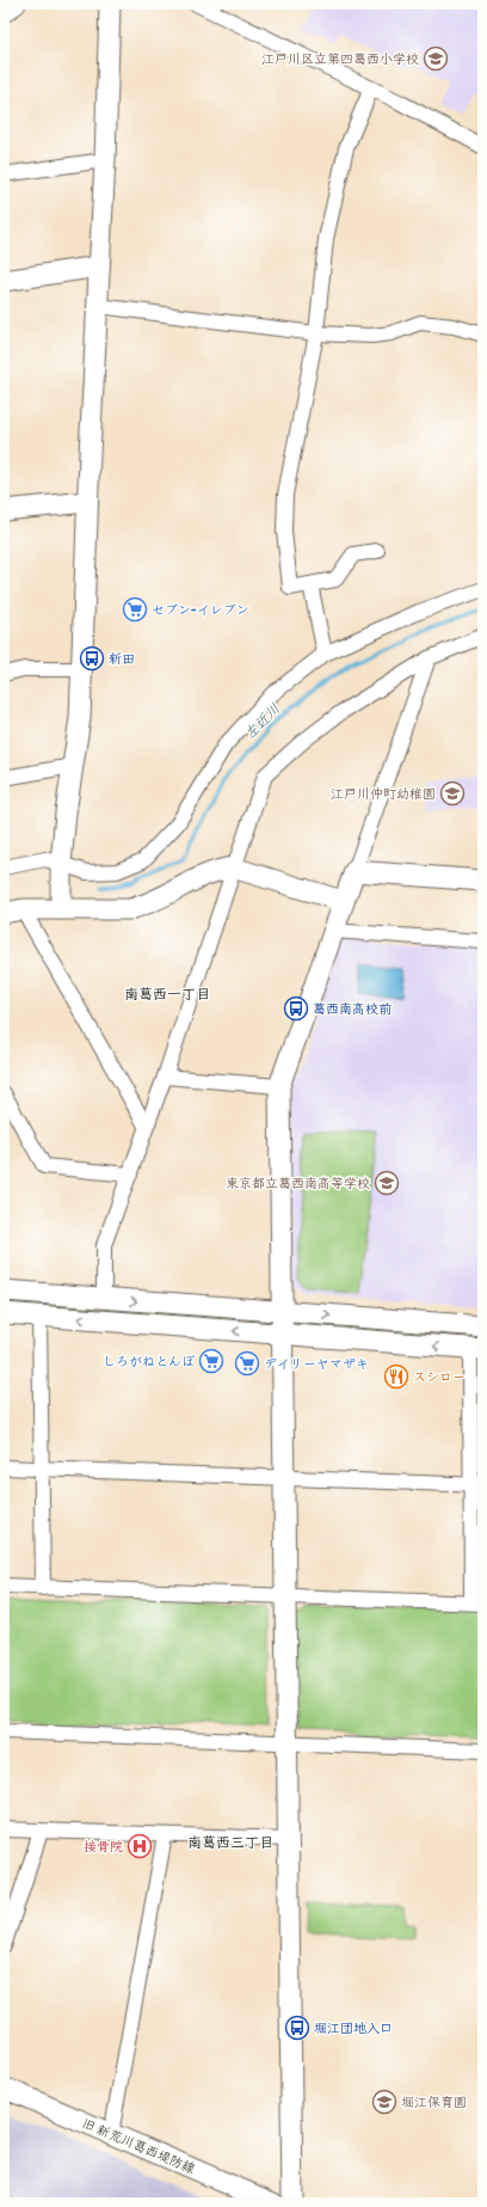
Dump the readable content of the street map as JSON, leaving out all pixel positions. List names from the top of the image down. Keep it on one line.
{"streets":{"street":["旧 新荒川葛西堤防線"]},"districts":["南葛西一丁目","南葛西三丁目"],"water":["左近川"],"places":{"school or university":["江戸川区立第四葛西小学校","江戸川仲町幼稚園","東京都立葛西南高等学校","堀江保育園"],"supermarket":["セブン-イレブン","しろがねとんぼ","デイリーヤマザキ"],"bus stop":["新田","葛西南高校前","堀江団地入口"],"restaurant":["スシロー"],"hospital":["接骨院"]}}
